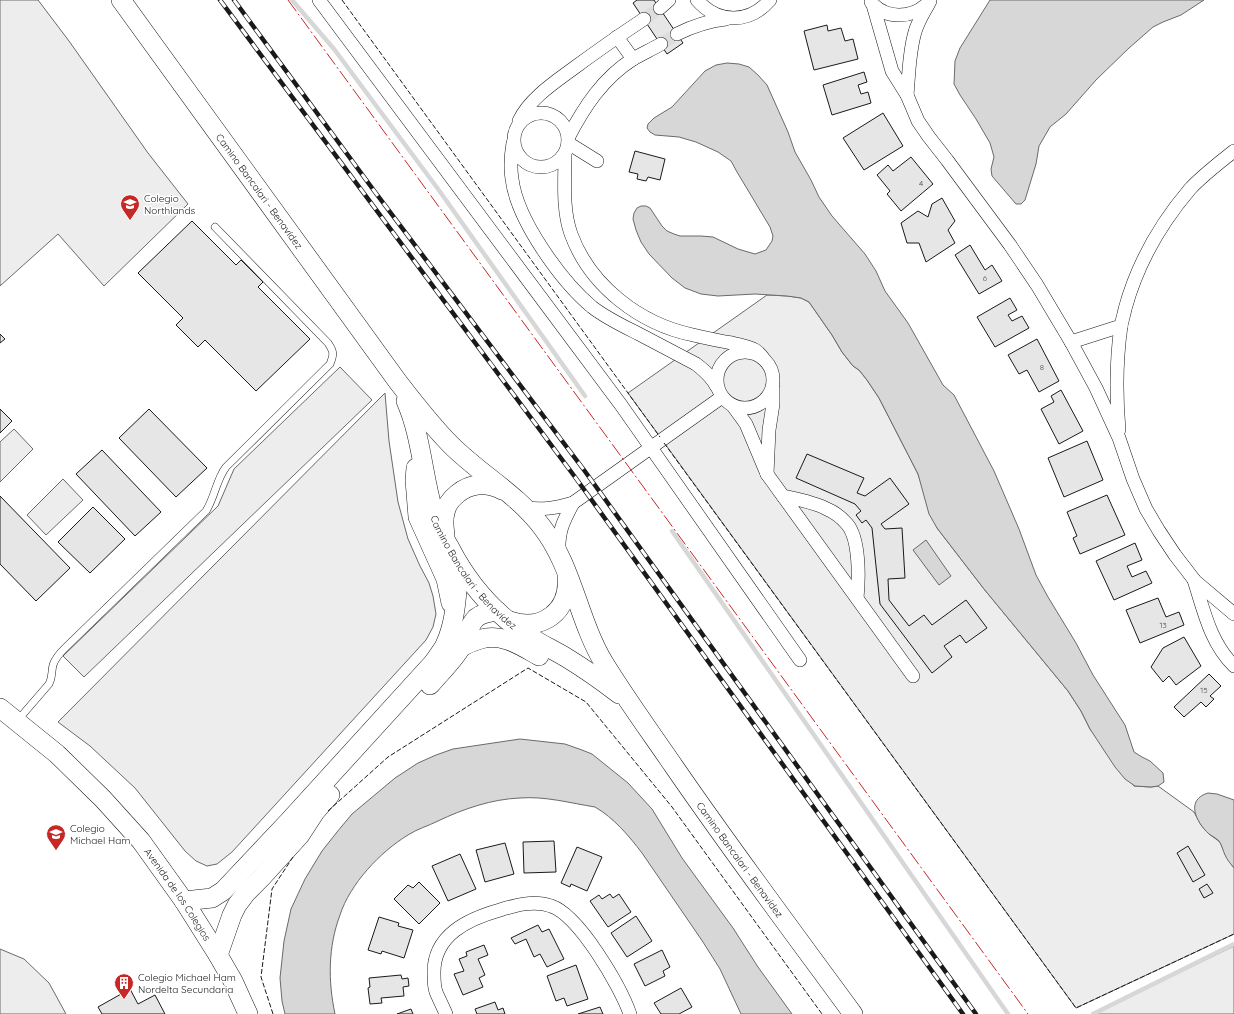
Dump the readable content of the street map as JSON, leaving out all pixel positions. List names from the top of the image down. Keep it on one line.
{"streets":{"main road":["Camino Bancalari - Benavídez","Avenida de los Colegios"]},"places":{"school or university":["Colegio Northlands","Colegio Michael Ham"],"building":["Colegio Michael Ham Nordelta Secundaria"]},"house_numbers":["4","6","8","13","15"]}
